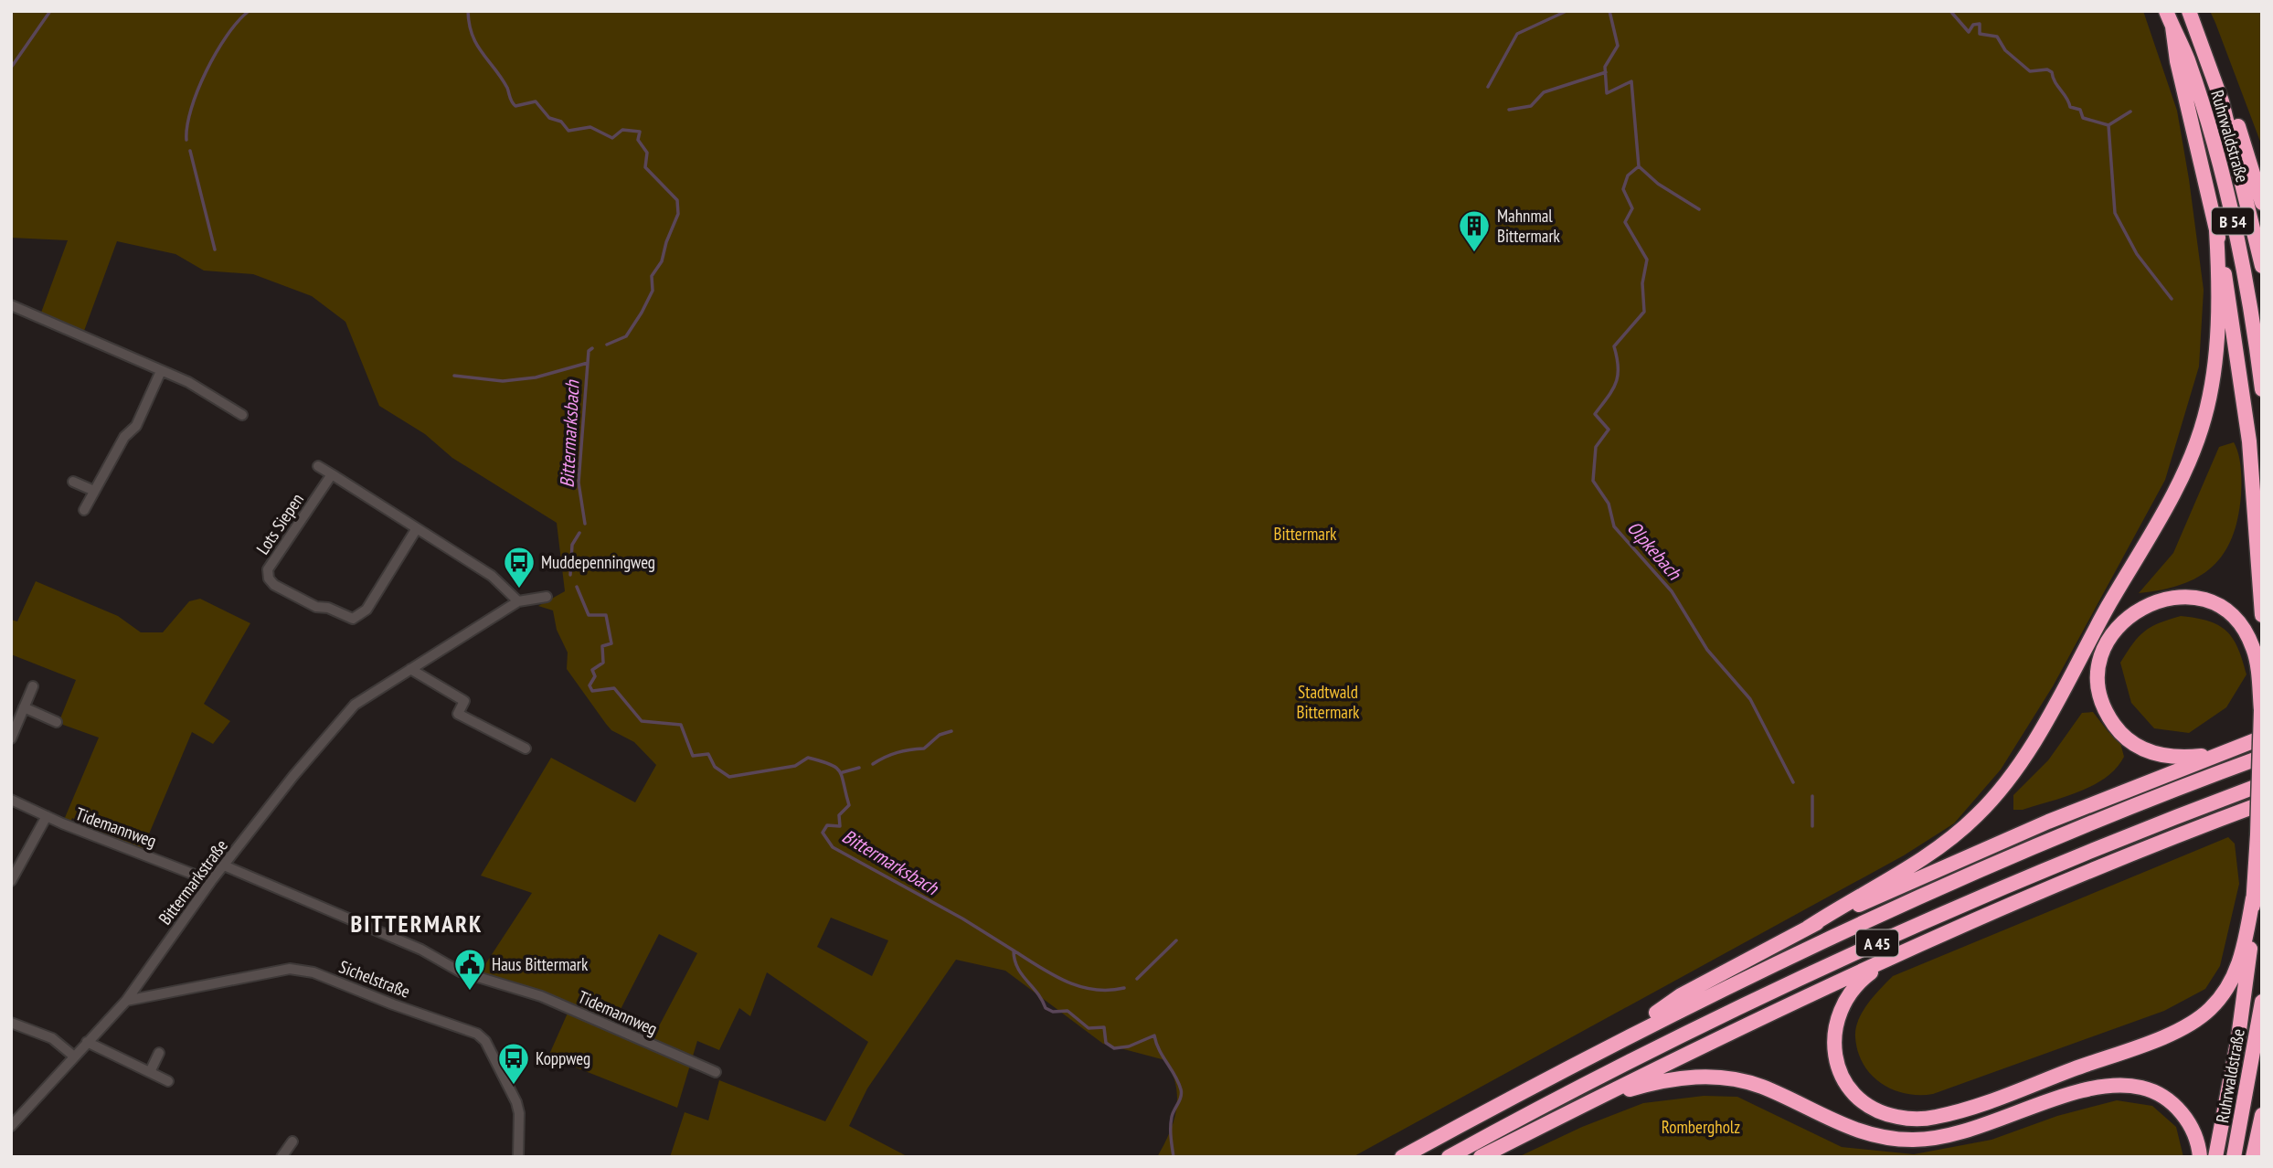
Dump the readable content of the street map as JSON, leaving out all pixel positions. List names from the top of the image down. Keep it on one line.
{"streets":{"highway":["Ruhrwaldstraße","B 54","A 45"],"street":["Lots Siepen","Tidemannweg","Bittermarkstraße","Sichelstraße"]},"crossings":[["Tidemannweg","Bittermarkstraße"],["Bittermarkstraße","Sichelstraße"]],"districts":["BITTERMARK"],"water":["Bittermarksbach","Olpkebach"],"parks":["Bittermark","Stadtwald Bittermark","Rombergholz"],"places":{"building":["Mahnmal Bittermark"],"bus stop":["Muddepenningweg","Koppweg"],"public building":["Haus Bittermark"]}}
